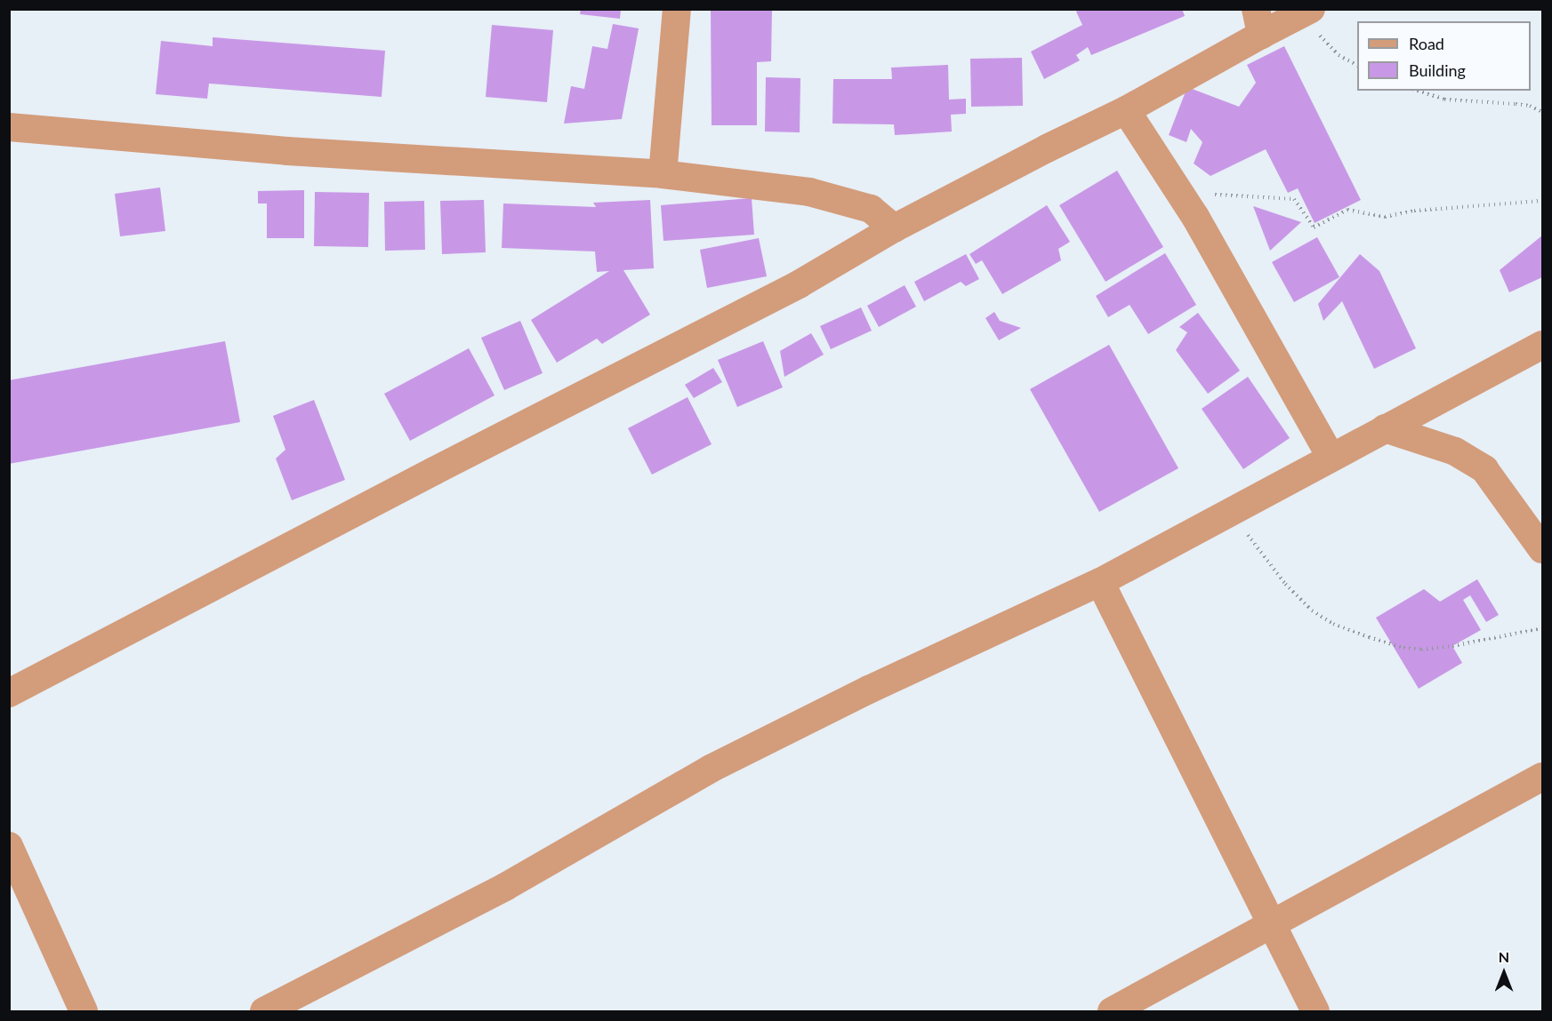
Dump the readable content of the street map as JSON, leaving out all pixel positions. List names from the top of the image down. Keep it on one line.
{"legend":["Road","Building"],"north":"top"}
